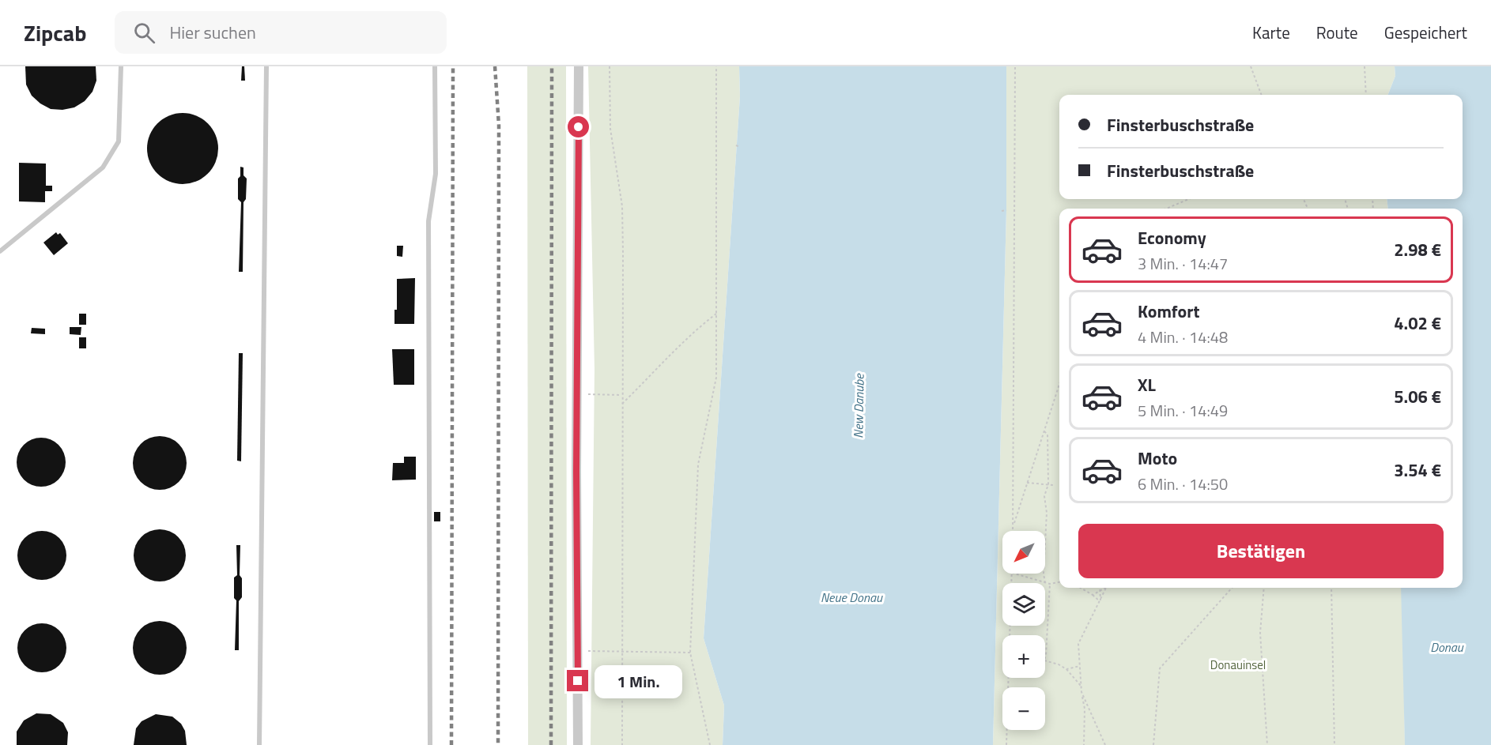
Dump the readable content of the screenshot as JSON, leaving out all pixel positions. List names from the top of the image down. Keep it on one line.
{"water":["New Danube","Neue Donau","Donau"],"parks":["Donauinsel"],"north":"bottom left","page":{"header":"Zipcab","search":"Hier suchen","nav":["Karte","Route","Gespeichert"],"banner":["Finsterbuschstraße","Finsterbuschstraße"],"list":[{"name":"Economy","note":"3 Min. · 14:47","value":"2.98 €"},{"name":"Komfort","note":"4 Min. · 14:48","value":"4.02 €"},{"name":"XL","note":"5 Min. · 14:49","value":"5.06 €"},{"name":"Moto","note":"6 Min. · 14:50","value":"3.54 €"}],"buttons":"Bestätigen","map_buttons":["+","−"],"bubble":"1 Min."}}
